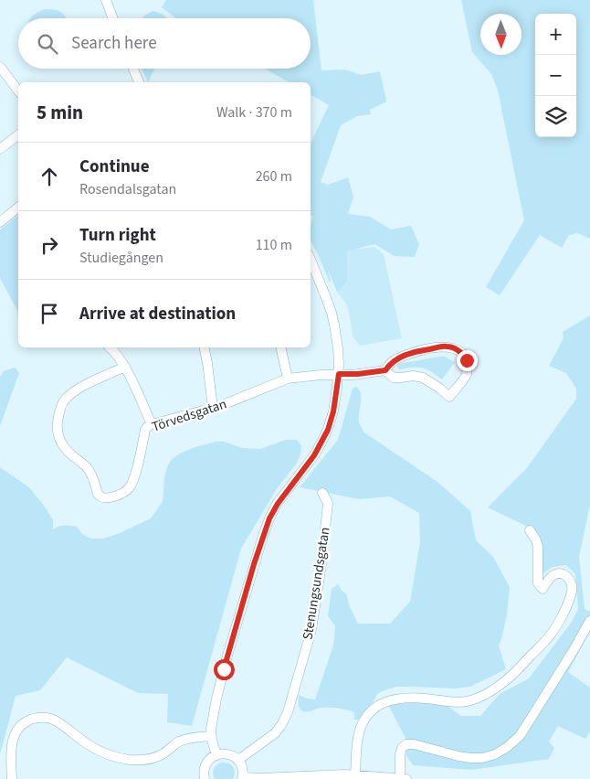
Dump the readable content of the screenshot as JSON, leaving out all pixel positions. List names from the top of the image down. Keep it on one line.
{"streets":{"street":["Törvedsgatan","Stenungsundsgatan"]},"north":"bottom","page":{"map_buttons":["+","−"],"search":"Search here","heading":["5 min","Walk · 370 m"],"list":[["Continue","Rosendalsgatan","260 m"],["Turn right","Studiegången","110 m"],"Arrive at destination"]}}
